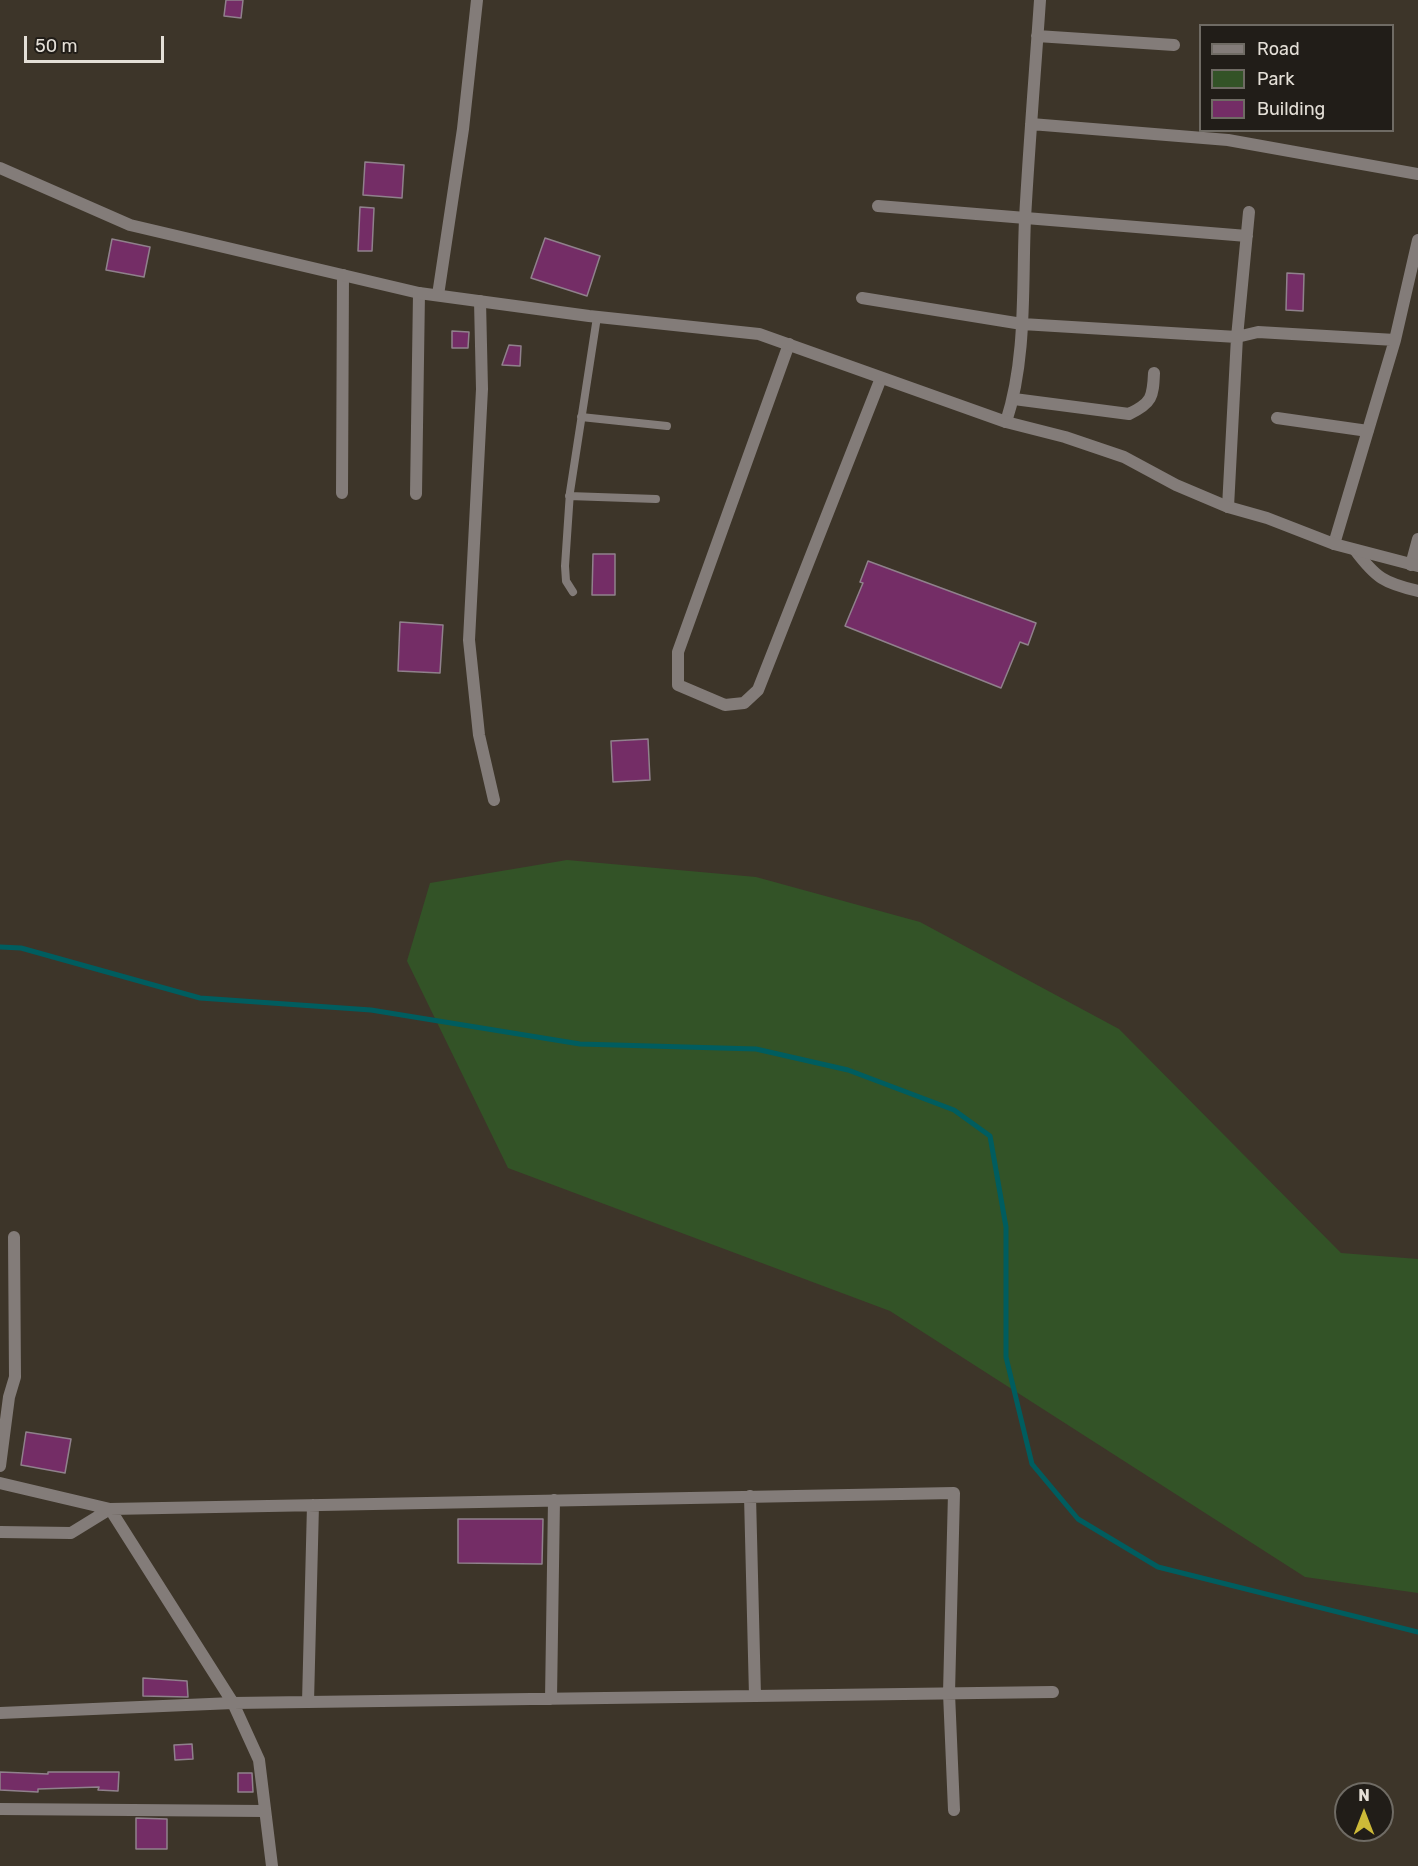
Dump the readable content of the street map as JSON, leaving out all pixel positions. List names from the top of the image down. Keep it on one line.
{"legend":["Road","Park","Building"],"scale_bar":"50 m","north":"top"}
